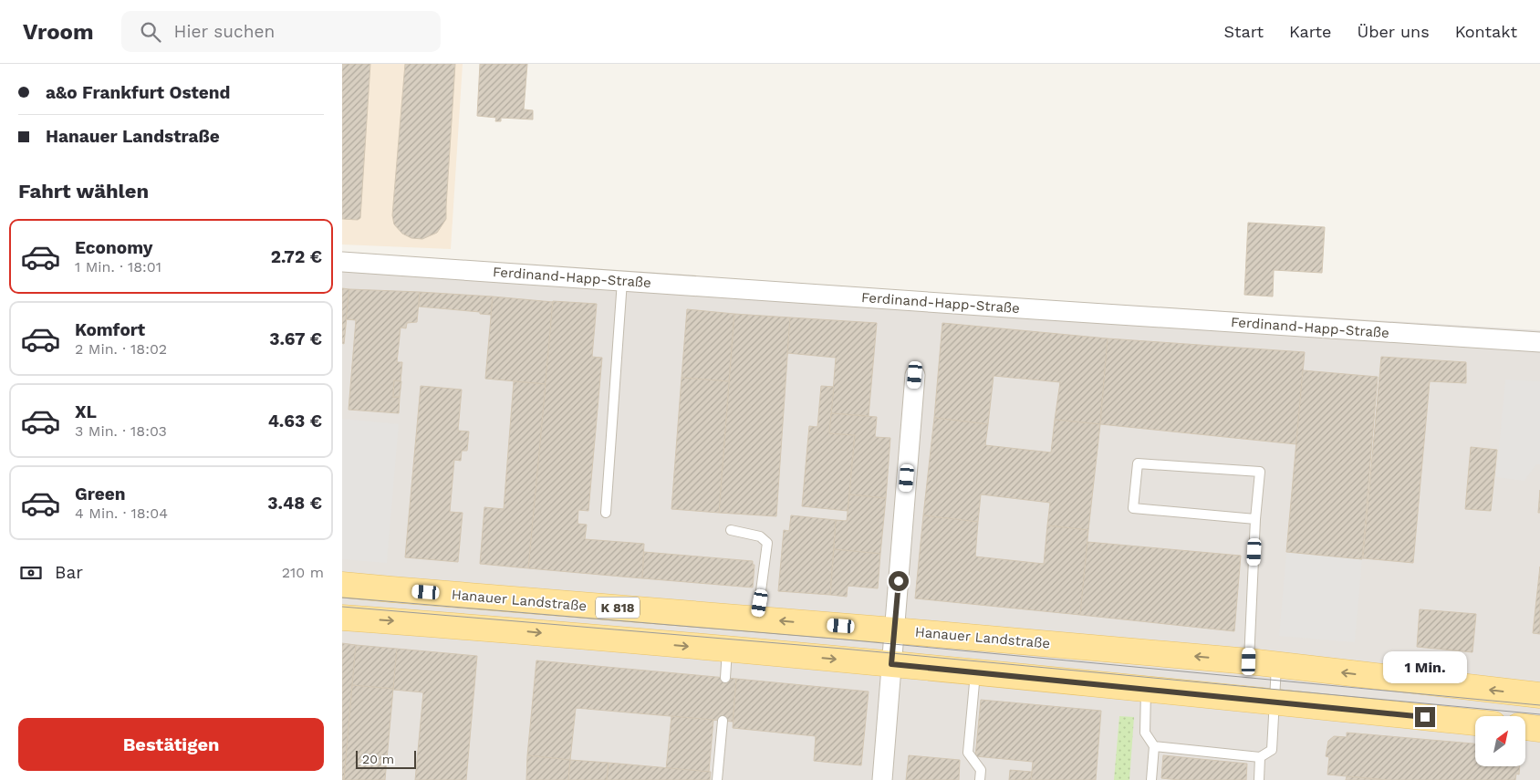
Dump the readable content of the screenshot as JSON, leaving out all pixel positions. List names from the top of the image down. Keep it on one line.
{"streets":{"main road":["Hanauer Landstraße","K 818"],"street":["Ferdinand-Happ-Straße"]},"scale_bar":"20 m","north":"top right","page":{"header":"Vroom","search":"Hier suchen","nav":["Start","Karte","Über uns","Kontakt"],"banner":["a&o Frankfurt Ostend","Hanauer Landstraße"],"heading":"Fahrt wählen","list":[{"name":"Economy","note":"1 Min. · 18:01","value":"2.72 €"},{"name":"Komfort","note":"2 Min. · 18:02","value":"3.67 €"},{"name":"XL","note":"3 Min. · 18:03","value":"4.63 €"},{"name":"Green","note":"4 Min. · 18:04","value":"3.48 €"}],"pay":["Bar","210 m"],"bubble":"1 Min.","buttons":"Bestätigen","scale":"20 m"}}
